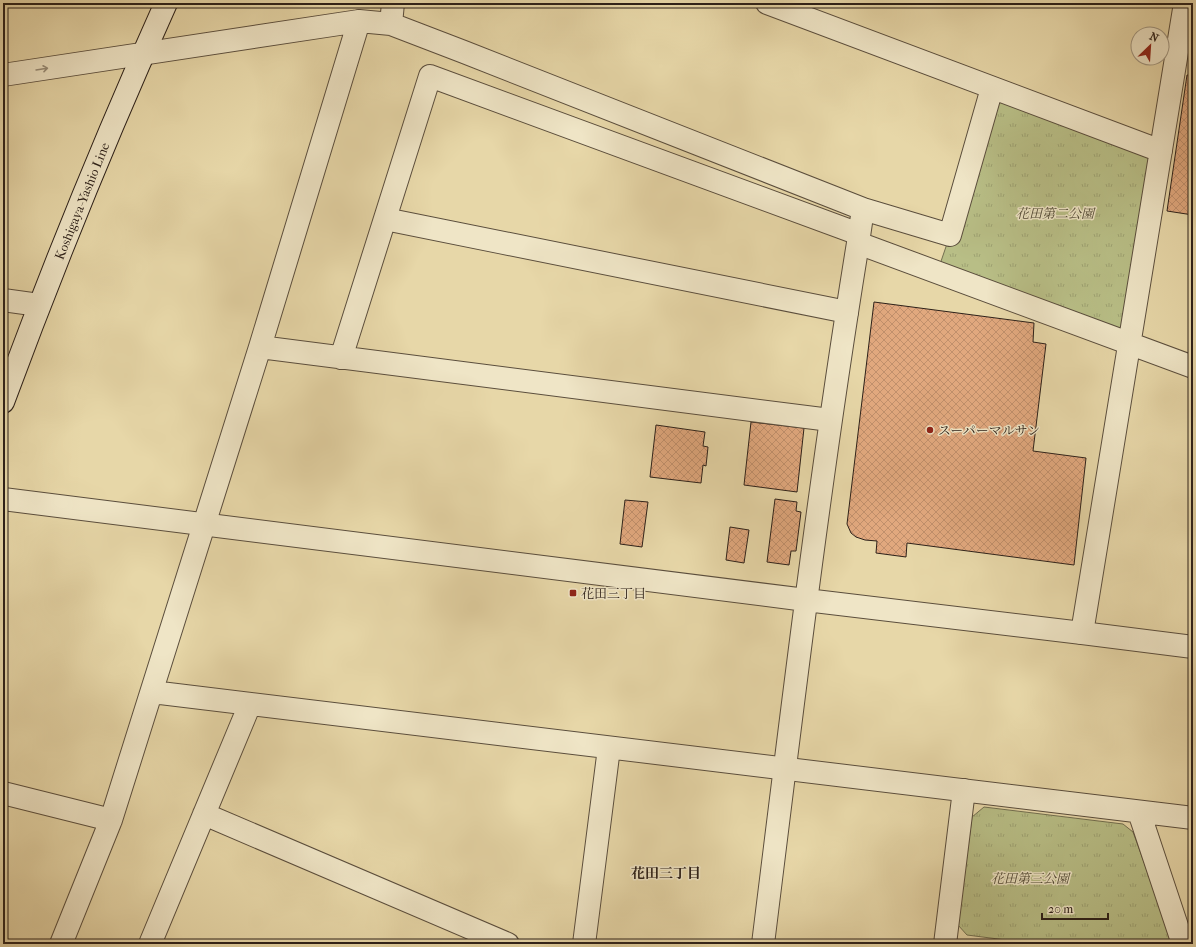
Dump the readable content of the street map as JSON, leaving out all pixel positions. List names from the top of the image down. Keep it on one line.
{"streets":{"street":["Koshigaya-Yashio Line"]},"districts":["花田三丁目"],"parks":["花田第二公園","花田第三公園"],"places":{"other":["スーパーマルサン"],"transit":["花田三丁目"]},"scale_bar":"20 m","north":"top right"}
